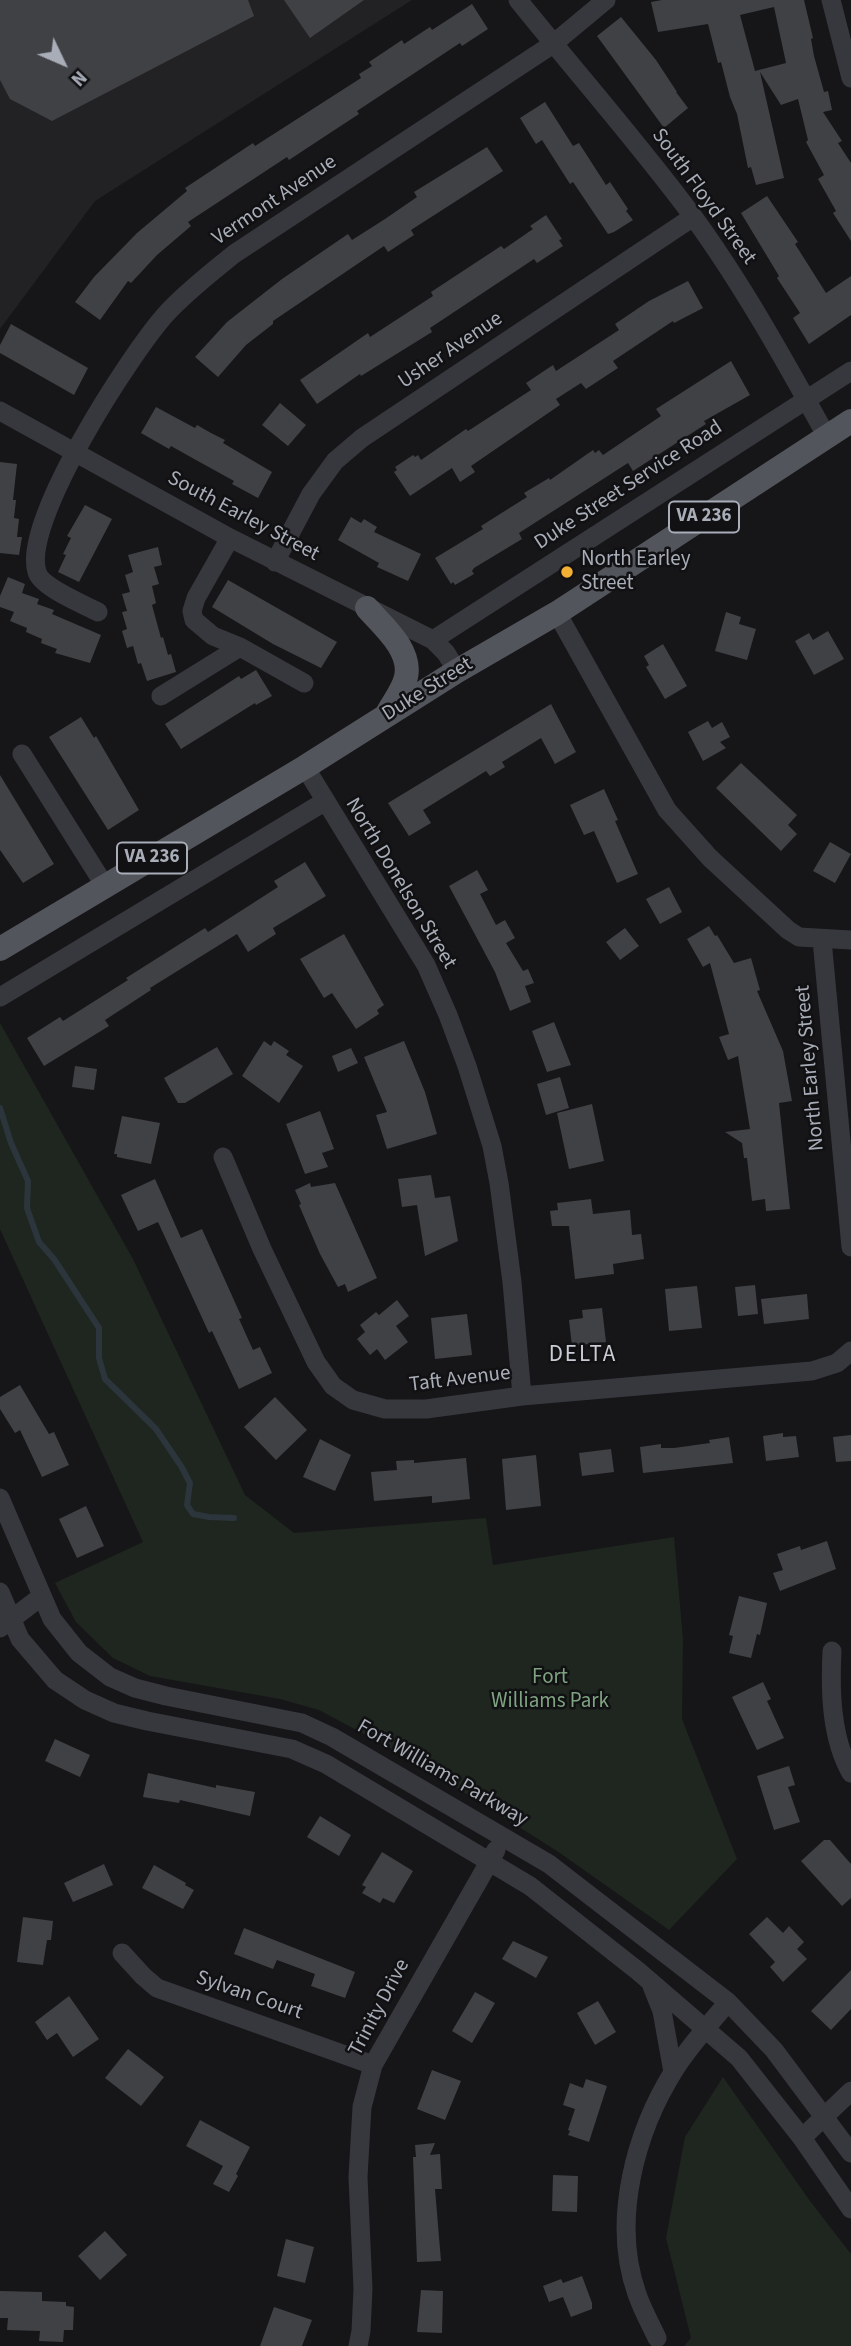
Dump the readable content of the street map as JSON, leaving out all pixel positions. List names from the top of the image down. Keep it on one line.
{"streets":{"main road":["VA 236","Duke Street"],"street":["South Floyd Street","Vermont Avenue","Usher Avenue","Duke Street Service Road","South Earley Street","North Donelson Street","North Earley Street","Taft Avenue","Fort Williams Parkway","Sylvan Court","Trinity Drive"]},"crossings":[["South Floyd Street","Vermont Avenue"],["South Floyd Street","Usher Avenue"],["South Floyd Street","Duke Street Service Road"],["South Floyd Street","Duke Street"],["Vermont Avenue","South Earley Street"],["Usher Avenue","South Earley Street"],["Duke Street Service Road","South Earley Street"],["South Earley Street","Duke Street"],["Duke Street","North Donelson Street"],["North Donelson Street","Taft Avenue"],["Fort Williams Parkway","Trinity Drive"],["Sylvan Court","Trinity Drive"]],"districts":["DELTA"],"parks":["Fort Williams Park"],"places":["North Earley Street"],"north":"bottom right"}
